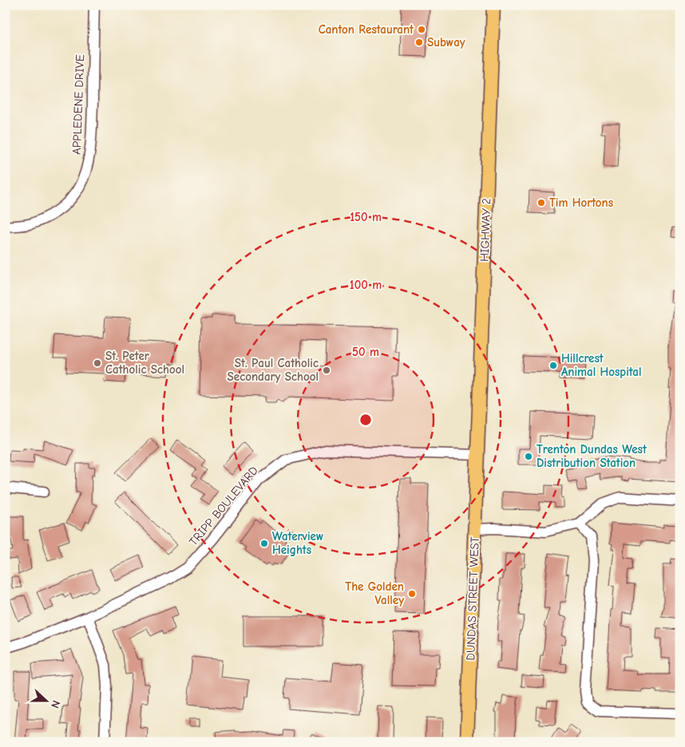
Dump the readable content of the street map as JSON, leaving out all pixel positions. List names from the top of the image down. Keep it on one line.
{"streets":{"main road":["HIGHWAY 2","DUNDAS STREET WEST"],"street":["APPLEDENE DRIVE","TRIPP BOULEVARD"]},"crossings":[["HIGHWAY 2","TRIPP BOULEVARD"],["HIGHWAY 2","DUNDAS STREET WEST"],["TRIPP BOULEVARD","DUNDAS STREET WEST"]],"places":["Canton Restaurant","Subway","Tim Hortons","St. Peter Catholic School","Hillcrest Animal Hospital","St. Paul Catholic Secondary School","Trenton Dundas West Distribution Station","Waterview Heights","The Golden Valley"],"north":"right","rings":["150 m","100 m","50 m"]}
